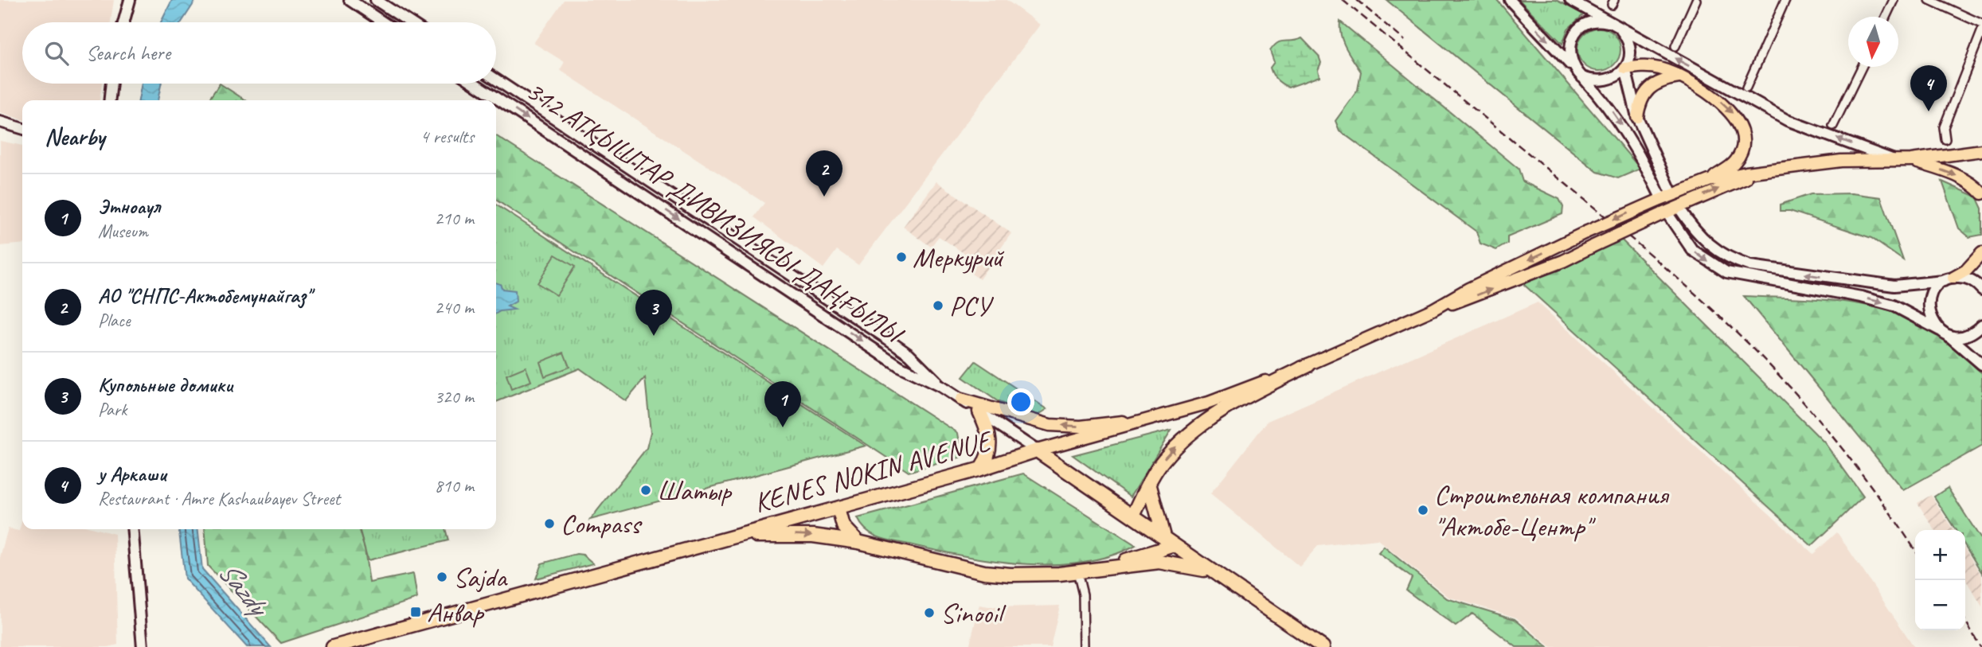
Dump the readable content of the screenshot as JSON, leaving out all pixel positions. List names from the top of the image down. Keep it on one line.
{"streets":{"highway":["312 АТҚЫШТАР ДИВИЗИЯСЫ ДАҢҒЫЛЫ","KENES NOKIN AVENUE"]},"crossings":[["312 АТҚЫШТАР ДИВИЗИЯСЫ ДАҢҒЫЛЫ","KENES NOKIN AVENUE"]],"water":["Sazdy"],"places":{"other":["Меркурий","РСУ","Шатыр","Строительная компания \"Актобе-Центр\"","Compass","Sajda","Sinooil"],"transit":["Анвар"]},"north":"bottom","page":{"search":"Search here","pins":["4","2","3","1"],"heading":["Nearby","4 results"],"list":[{"mark":"1","name":"Этноаул","note":"Museum","value":"210 m"},{"mark":"2","name":"АО \"СНПС-Актобемунайгаз\"","note":"Place","value":"240 m"},{"mark":"3","name":"Купольные домики","note":"Park","value":"320 m"},{"mark":"4","name":"у Аркаши","note":"Restaurant · Amre Kashaubayev Street","value":"810 m"}],"map_buttons":["+","−"]}}
